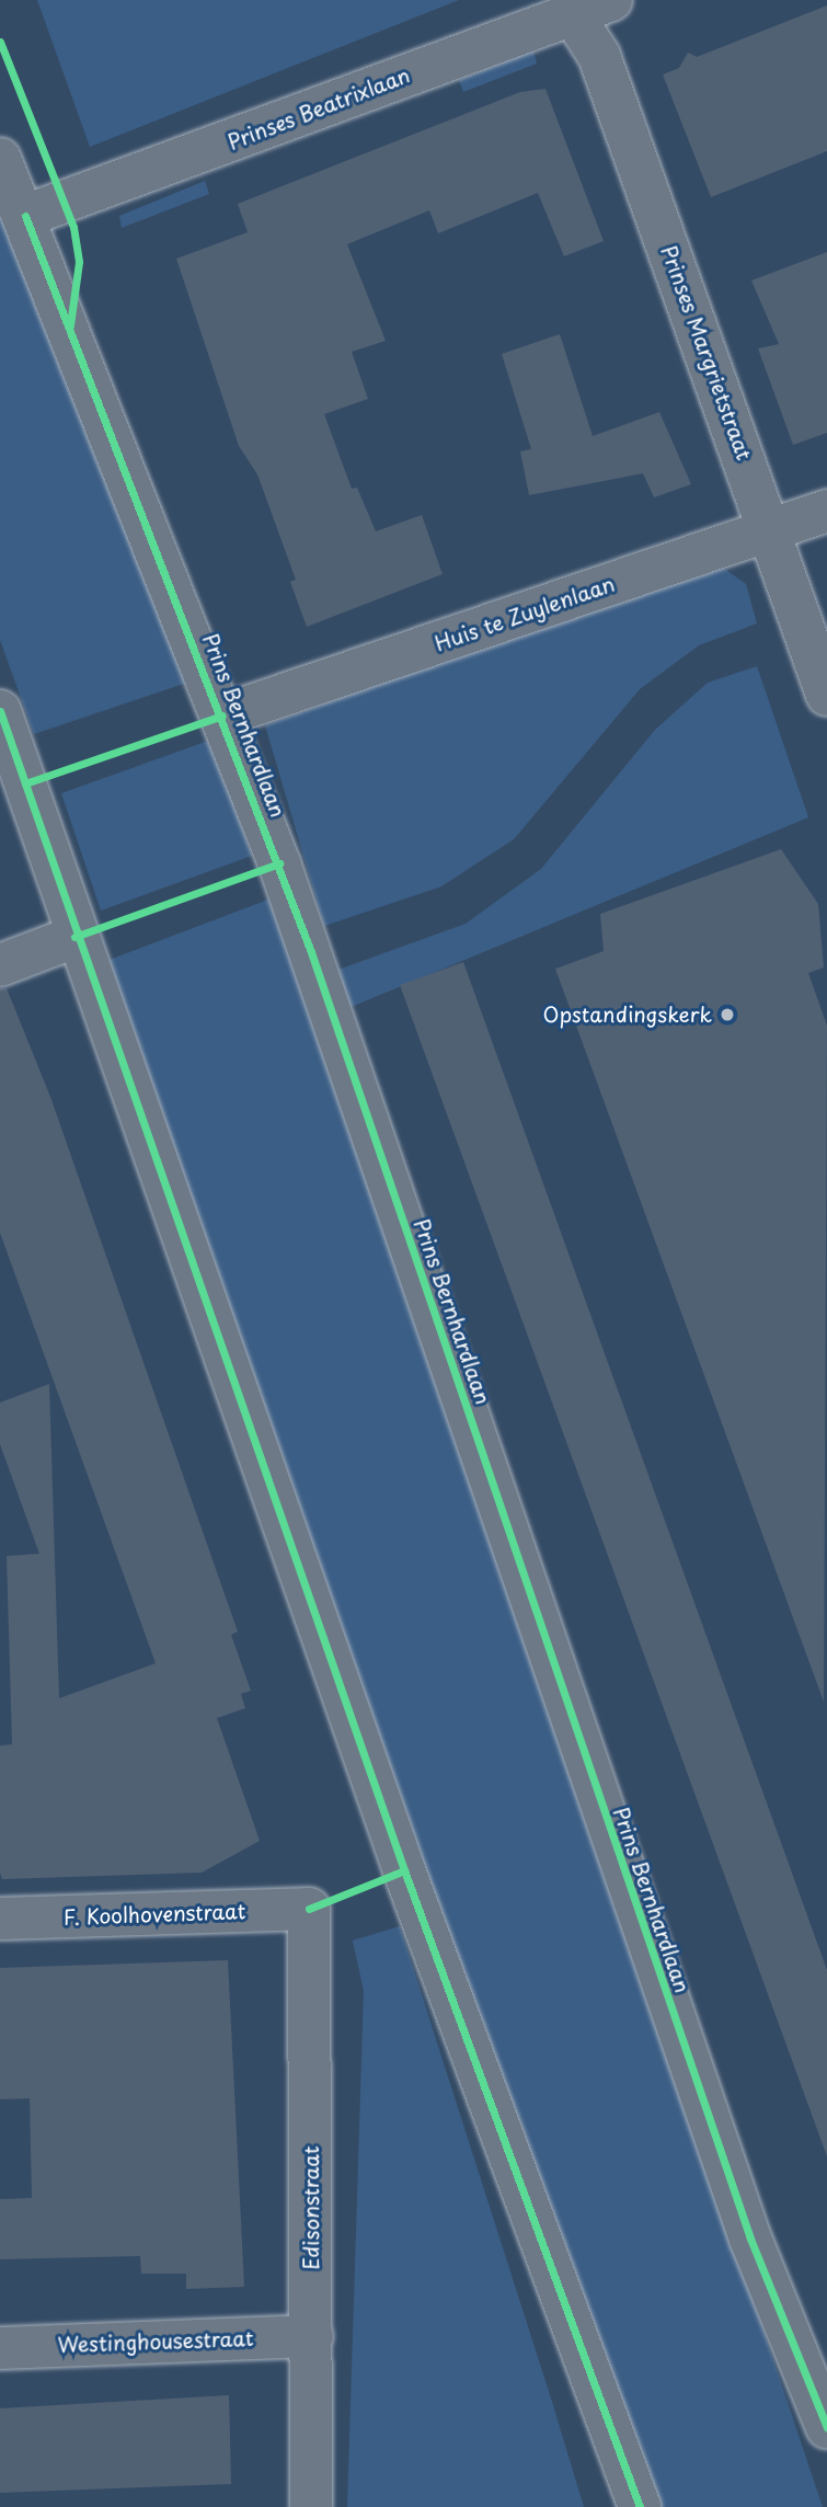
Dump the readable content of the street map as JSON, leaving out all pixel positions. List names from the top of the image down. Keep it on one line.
{"streets":{"street":["Prinses Beatrixlaan","Prinses Margrietstraat","Huis te Zuylenlaan","Prins Bernhardlaan","F. Koolhovenstraat","Edisonstraat","Westinghousestraat"]},"crossings":[["Prinses Beatrixlaan","Prinses Margrietstraat"],["Prinses Beatrixlaan","Prins Bernhardlaan"],["Prinses Margrietstraat","Huis te Zuylenlaan"],["Huis te Zuylenlaan","Prins Bernhardlaan"],["F. Koolhovenstraat","Edisonstraat"],["Edisonstraat","Westinghousestraat"]],"places":["Opstandingskerk"]}
